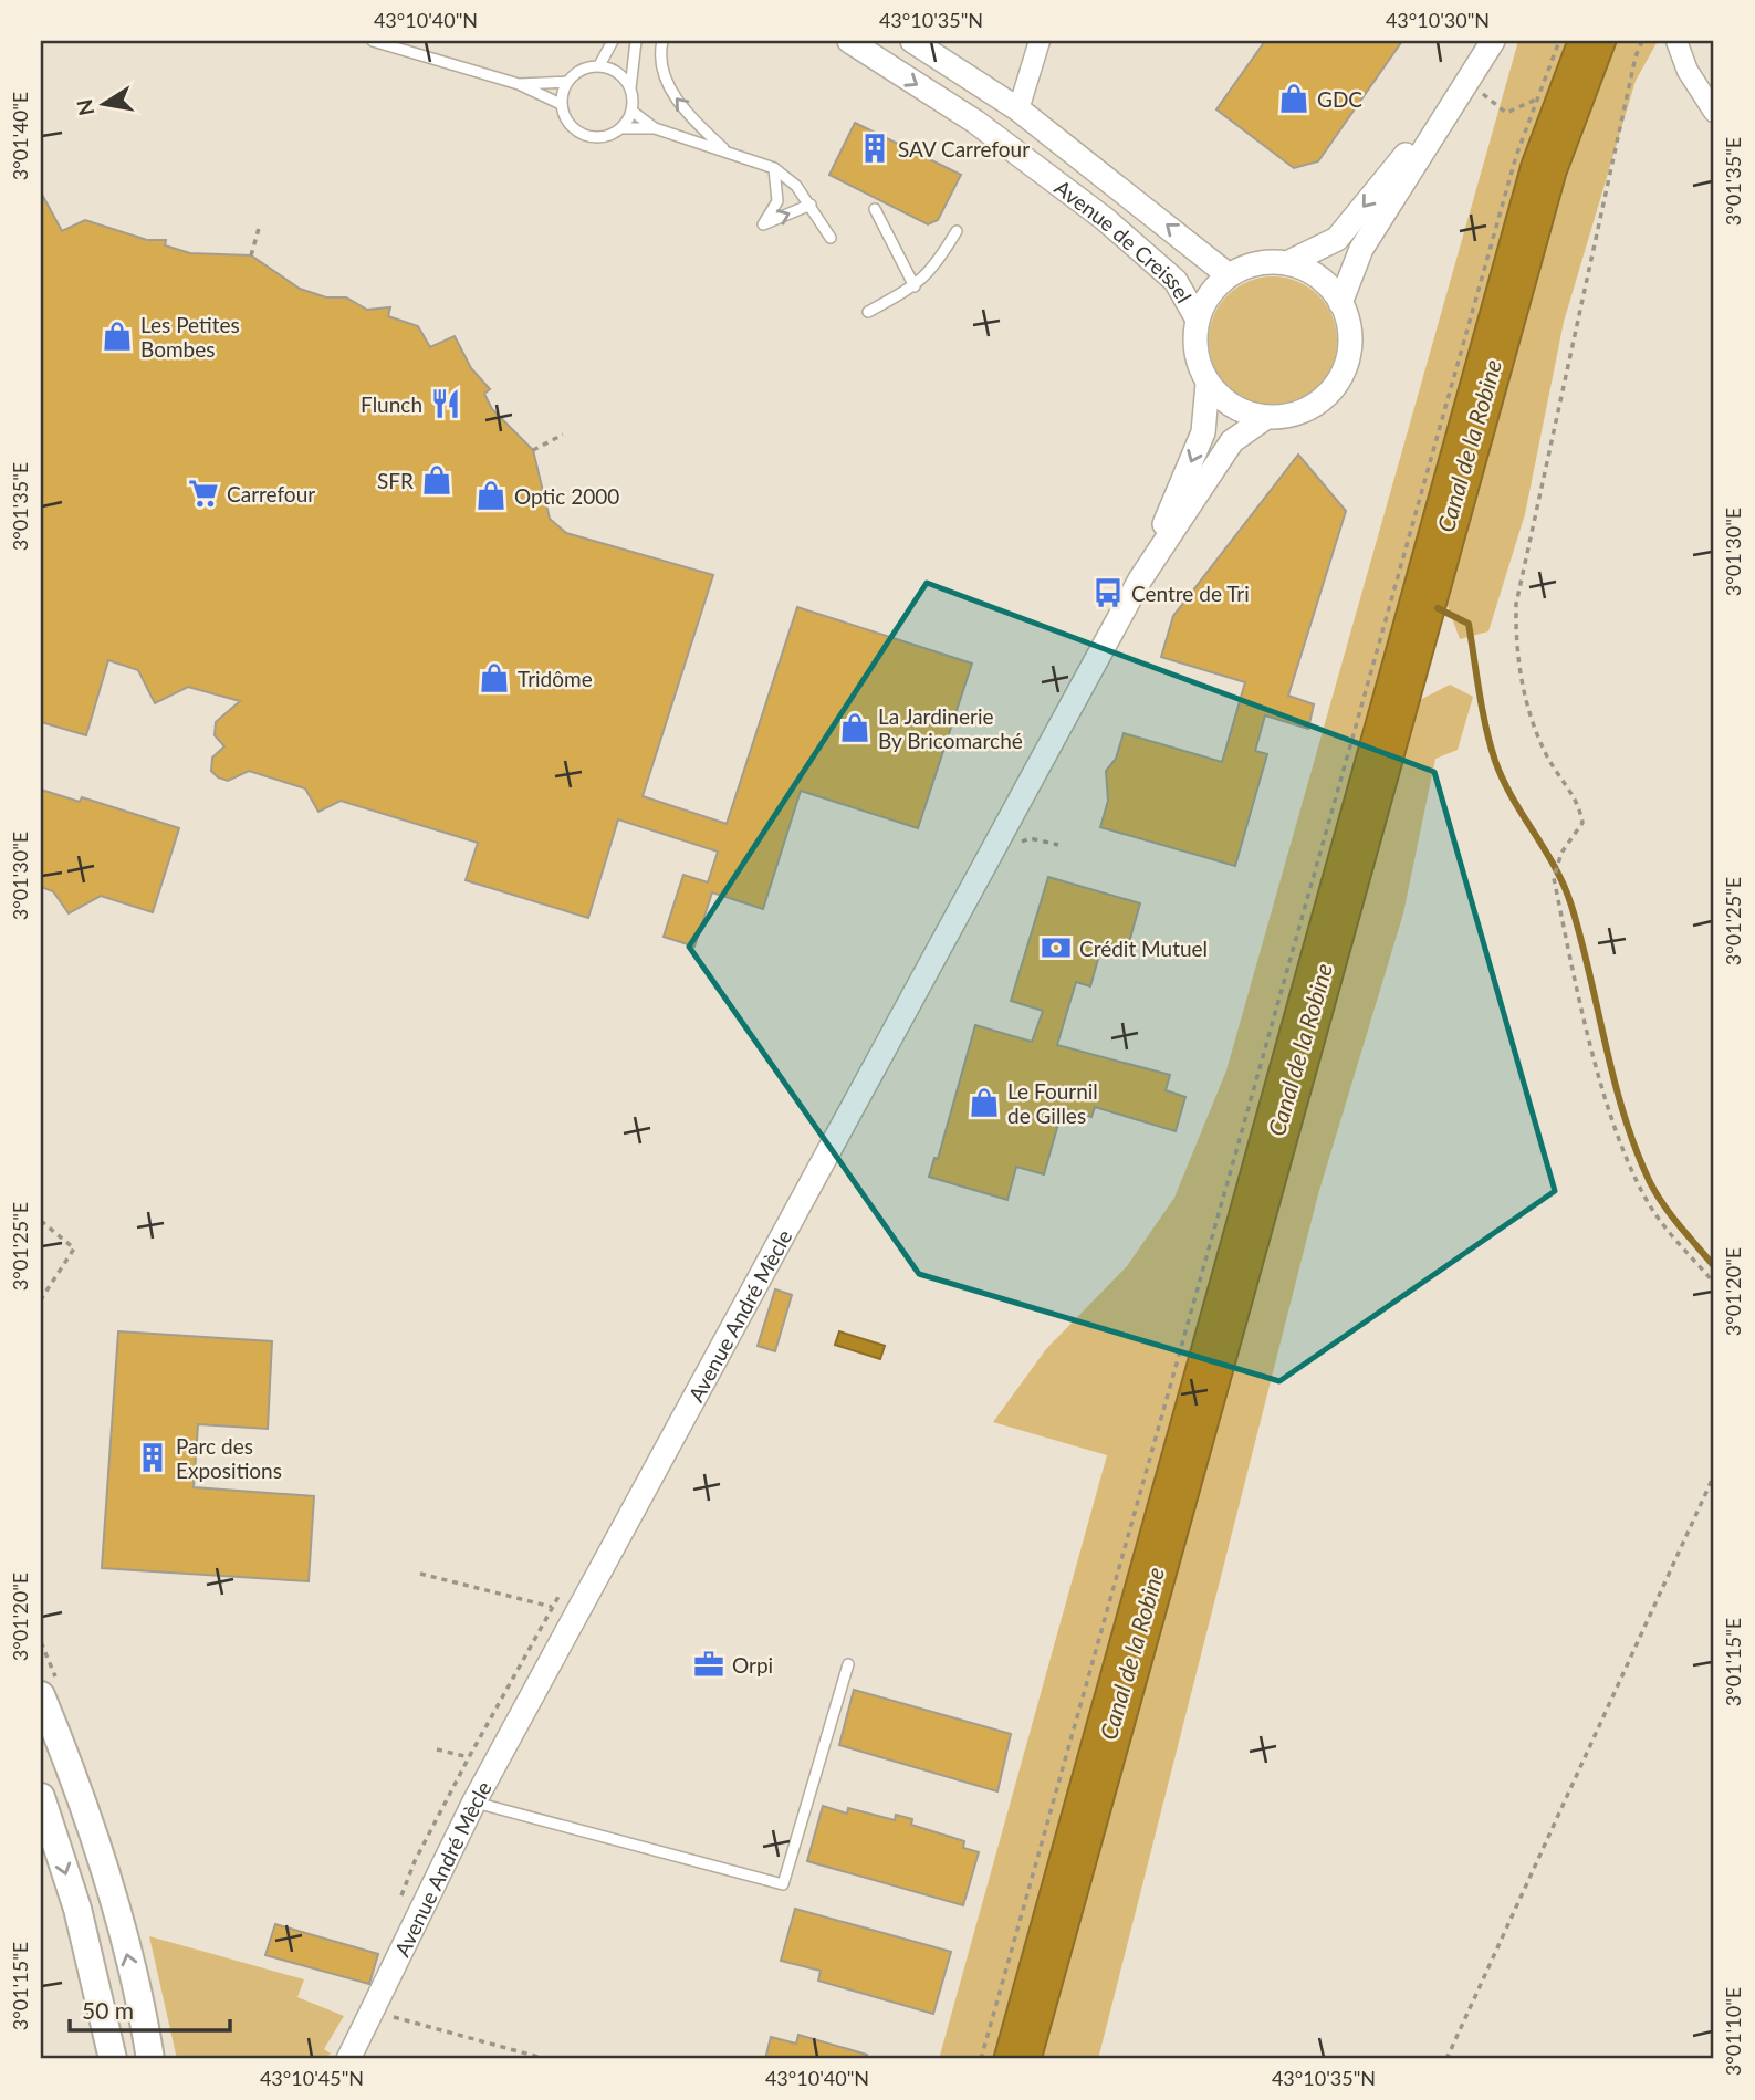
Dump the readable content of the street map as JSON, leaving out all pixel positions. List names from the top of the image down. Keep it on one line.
{"streets":{"street":["Avenue de Creissel","Avenue André Mècle"]},"crossings":[["Avenue de Creissel","Avenue André Mècle"]],"water":["Canal de la Robine"],"places":{"shop":["GDC","Les Petites Bombes","SFR","Optic 2000","Tridôme","La Jardinerie By Bricomarché","Le Fournil de Gilles"],"building":["SAV Carrefour","Parc des Expositions"],"restaurant":["Flunch"],"supermarket":["Carrefour"],"bus stop":["Centre de Tri"],"bank":["Crédit Mutuel"],"office":["Orpi"]},"scale_bar":"50 m","north":"left","coordinates":["43°10'40\"N","43°10'35\"N","43°10'30\"N","3°01'40\"E","3°01'35\"E","3°01'30\"E","3°01'25\"E","3°01'20\"E","3°01'15\"E","3°01'10\"E","43°10'45\"N"]}
